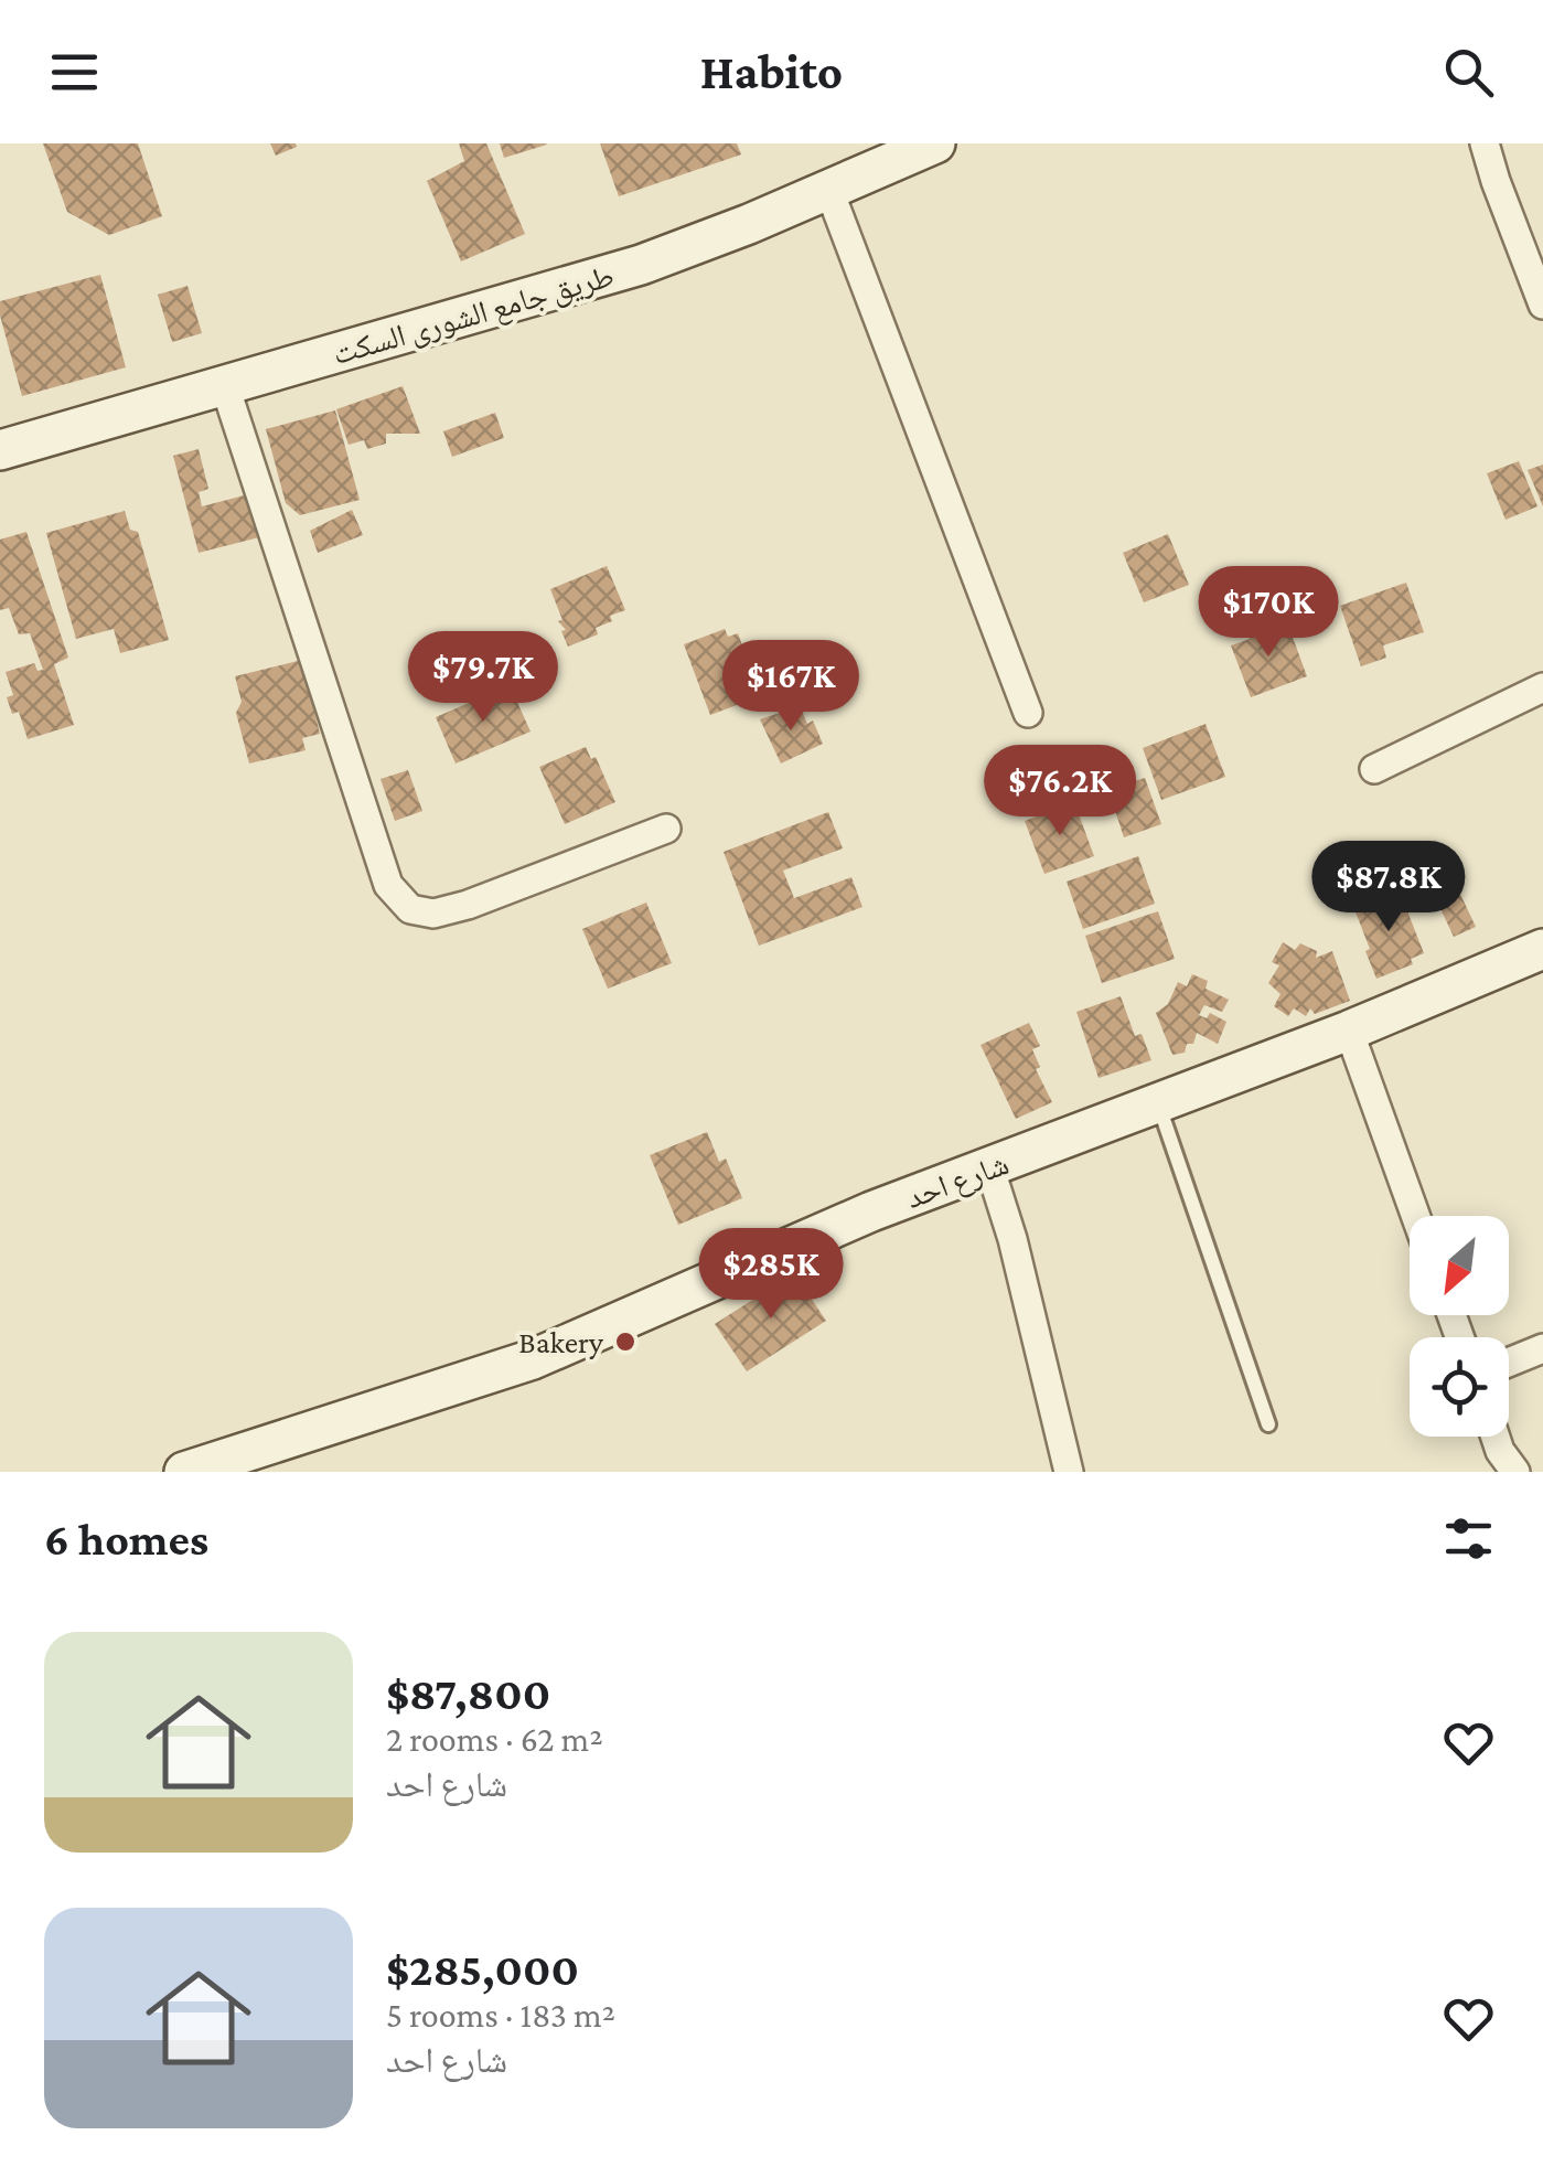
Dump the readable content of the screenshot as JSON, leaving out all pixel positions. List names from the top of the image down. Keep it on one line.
{"streets":{"street":["طريق جامع الشورى السكت","شارع احد"]},"places":["Bakery"],"north":"bottom left","page":{"header":"Habito","price":["$170K","$79.7K","$167K","$76.2K","$87.8K","$285K"],"heading":"6 homes","list":[{"name":"$87,800","note":"2 rooms · 62 m² · شارع احد"},{"name":"$285,000","note":"5 rooms · 183 m² · شارع احد"}]}}
